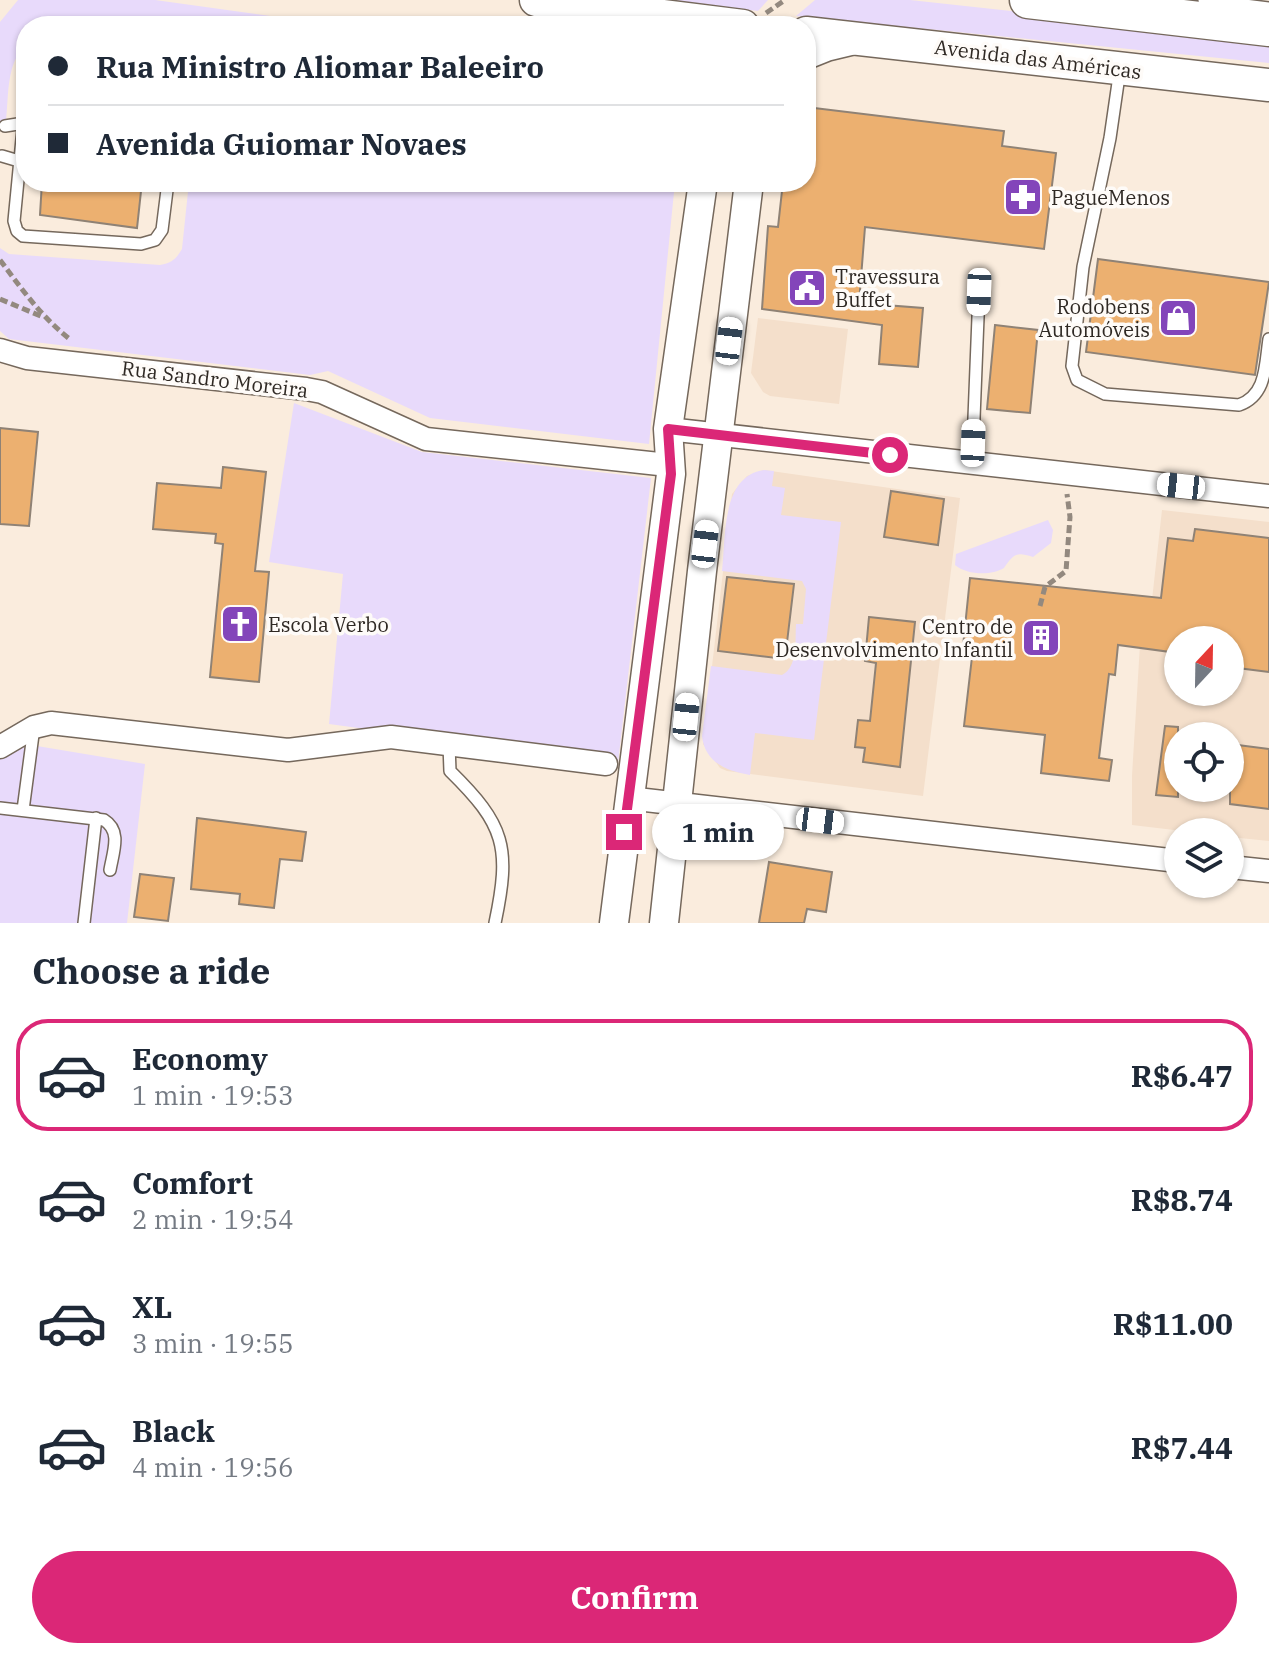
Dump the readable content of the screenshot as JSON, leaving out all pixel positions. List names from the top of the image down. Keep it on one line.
{"streets":{"main road":["Avenida das Américas"],"street":["Rua Sandro Moreira"]},"places":{"pharmacy":["PagueMenos"],"public building":["Travessura Buffet"],"shop":["Rodobens Automóveis"],"church":["Escola Verbo"],"building":["Centro de Desenvolvimento Infantil"]},"north":"top","page":{"banner":["Rua Ministro Aliomar Baleeiro","Avenida Guiomar Novaes"],"bubble":"1 min","heading":"Choose a ride","list":[{"name":"Economy","note":"1 min · 19:53","value":"R$6.47"},{"name":"Comfort","note":"2 min · 19:54","value":"R$8.74"},{"name":"XL","note":"3 min · 19:55","value":"R$11.00"},{"name":"Black","note":"4 min · 19:56","value":"R$7.44"}],"buttons":"Confirm"}}
